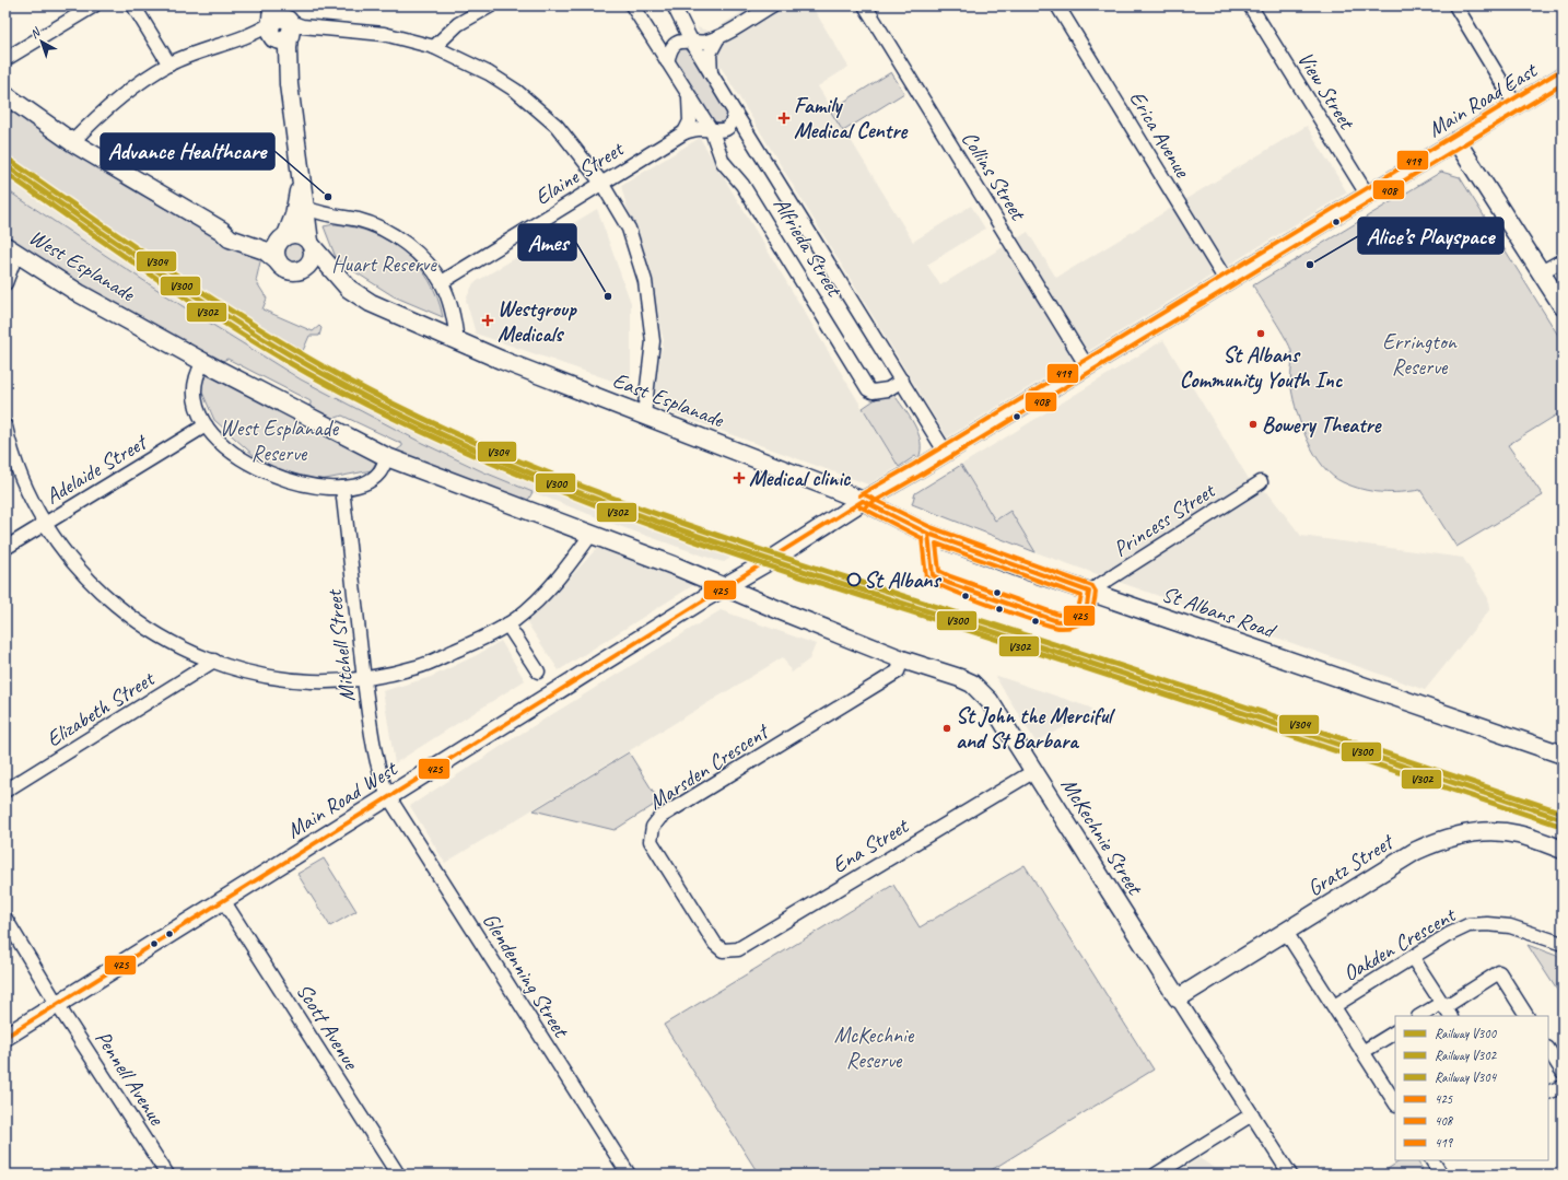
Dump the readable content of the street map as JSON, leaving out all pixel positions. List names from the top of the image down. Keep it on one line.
{"streets":{"street":["View Street","Main Road East","Erica Avenue","Elaine Street","Collins Street","Alfrieda Street","West Esplanade","East Esplanade","Adelaide Street","Princess Street","St Albans Road","Mitchell Street","Elizabeth Street","Marsden Crescent","Main Road West","McKechnie Street","Ena Street","Gratz Street","Oakden Crescent","Glendenning Street","Scott Avenue","Pennell Avenue"]},"crossings":[["View Street","Main Road East"],["Main Road East","Erica Avenue"],["Main Road East","Collins Street"],["Main Road East","Alfrieda Street"],["Main Road East","East Esplanade"],["Main Road East","St Albans Road"],["Main Road East","Main Road West"],["Elaine Street","Alfrieda Street"],["West Esplanade","Main Road West"],["West Esplanade","McKechnie Street"],["East Esplanade","St Albans Road"],["East Esplanade","Main Road West"],["Princess Street","St Albans Road"],["St Albans Road","Main Road West"],["Mitchell Street","Main Road West"],["Mitchell Street","Glendenning Street"],["Marsden Crescent","McKechnie Street"],["Marsden Crescent","Ena Street"],["Main Road West","McKechnie Street"],["Main Road West","Glendenning Street"],["Main Road West","Scott Avenue"],["Main Road West","Pennell Avenue"],["McKechnie Street","Ena Street"],["McKechnie Street","Gratz Street"]],"parks":["Huart Reserve","Errington Reserve","West Esplanade Reserve","McKechnie Reserve"],"places":{"health":["Family Medical Centre","Westgroup Medicals","Medical clinic"],"other":["Advance Healthcare","Alice’s Playspace","Ames","St Albans Community Youth Inc","Bowery Theatre","St Albans","St John the Merciful and St Barbara"]},"lines":["transit line 419","transit line 408","rail line V304","rail line V300","rail line V302","transit line 425"],"legend":["Railway V300","Railway V302","Railway V304","425","408","419"],"north":"top left"}
